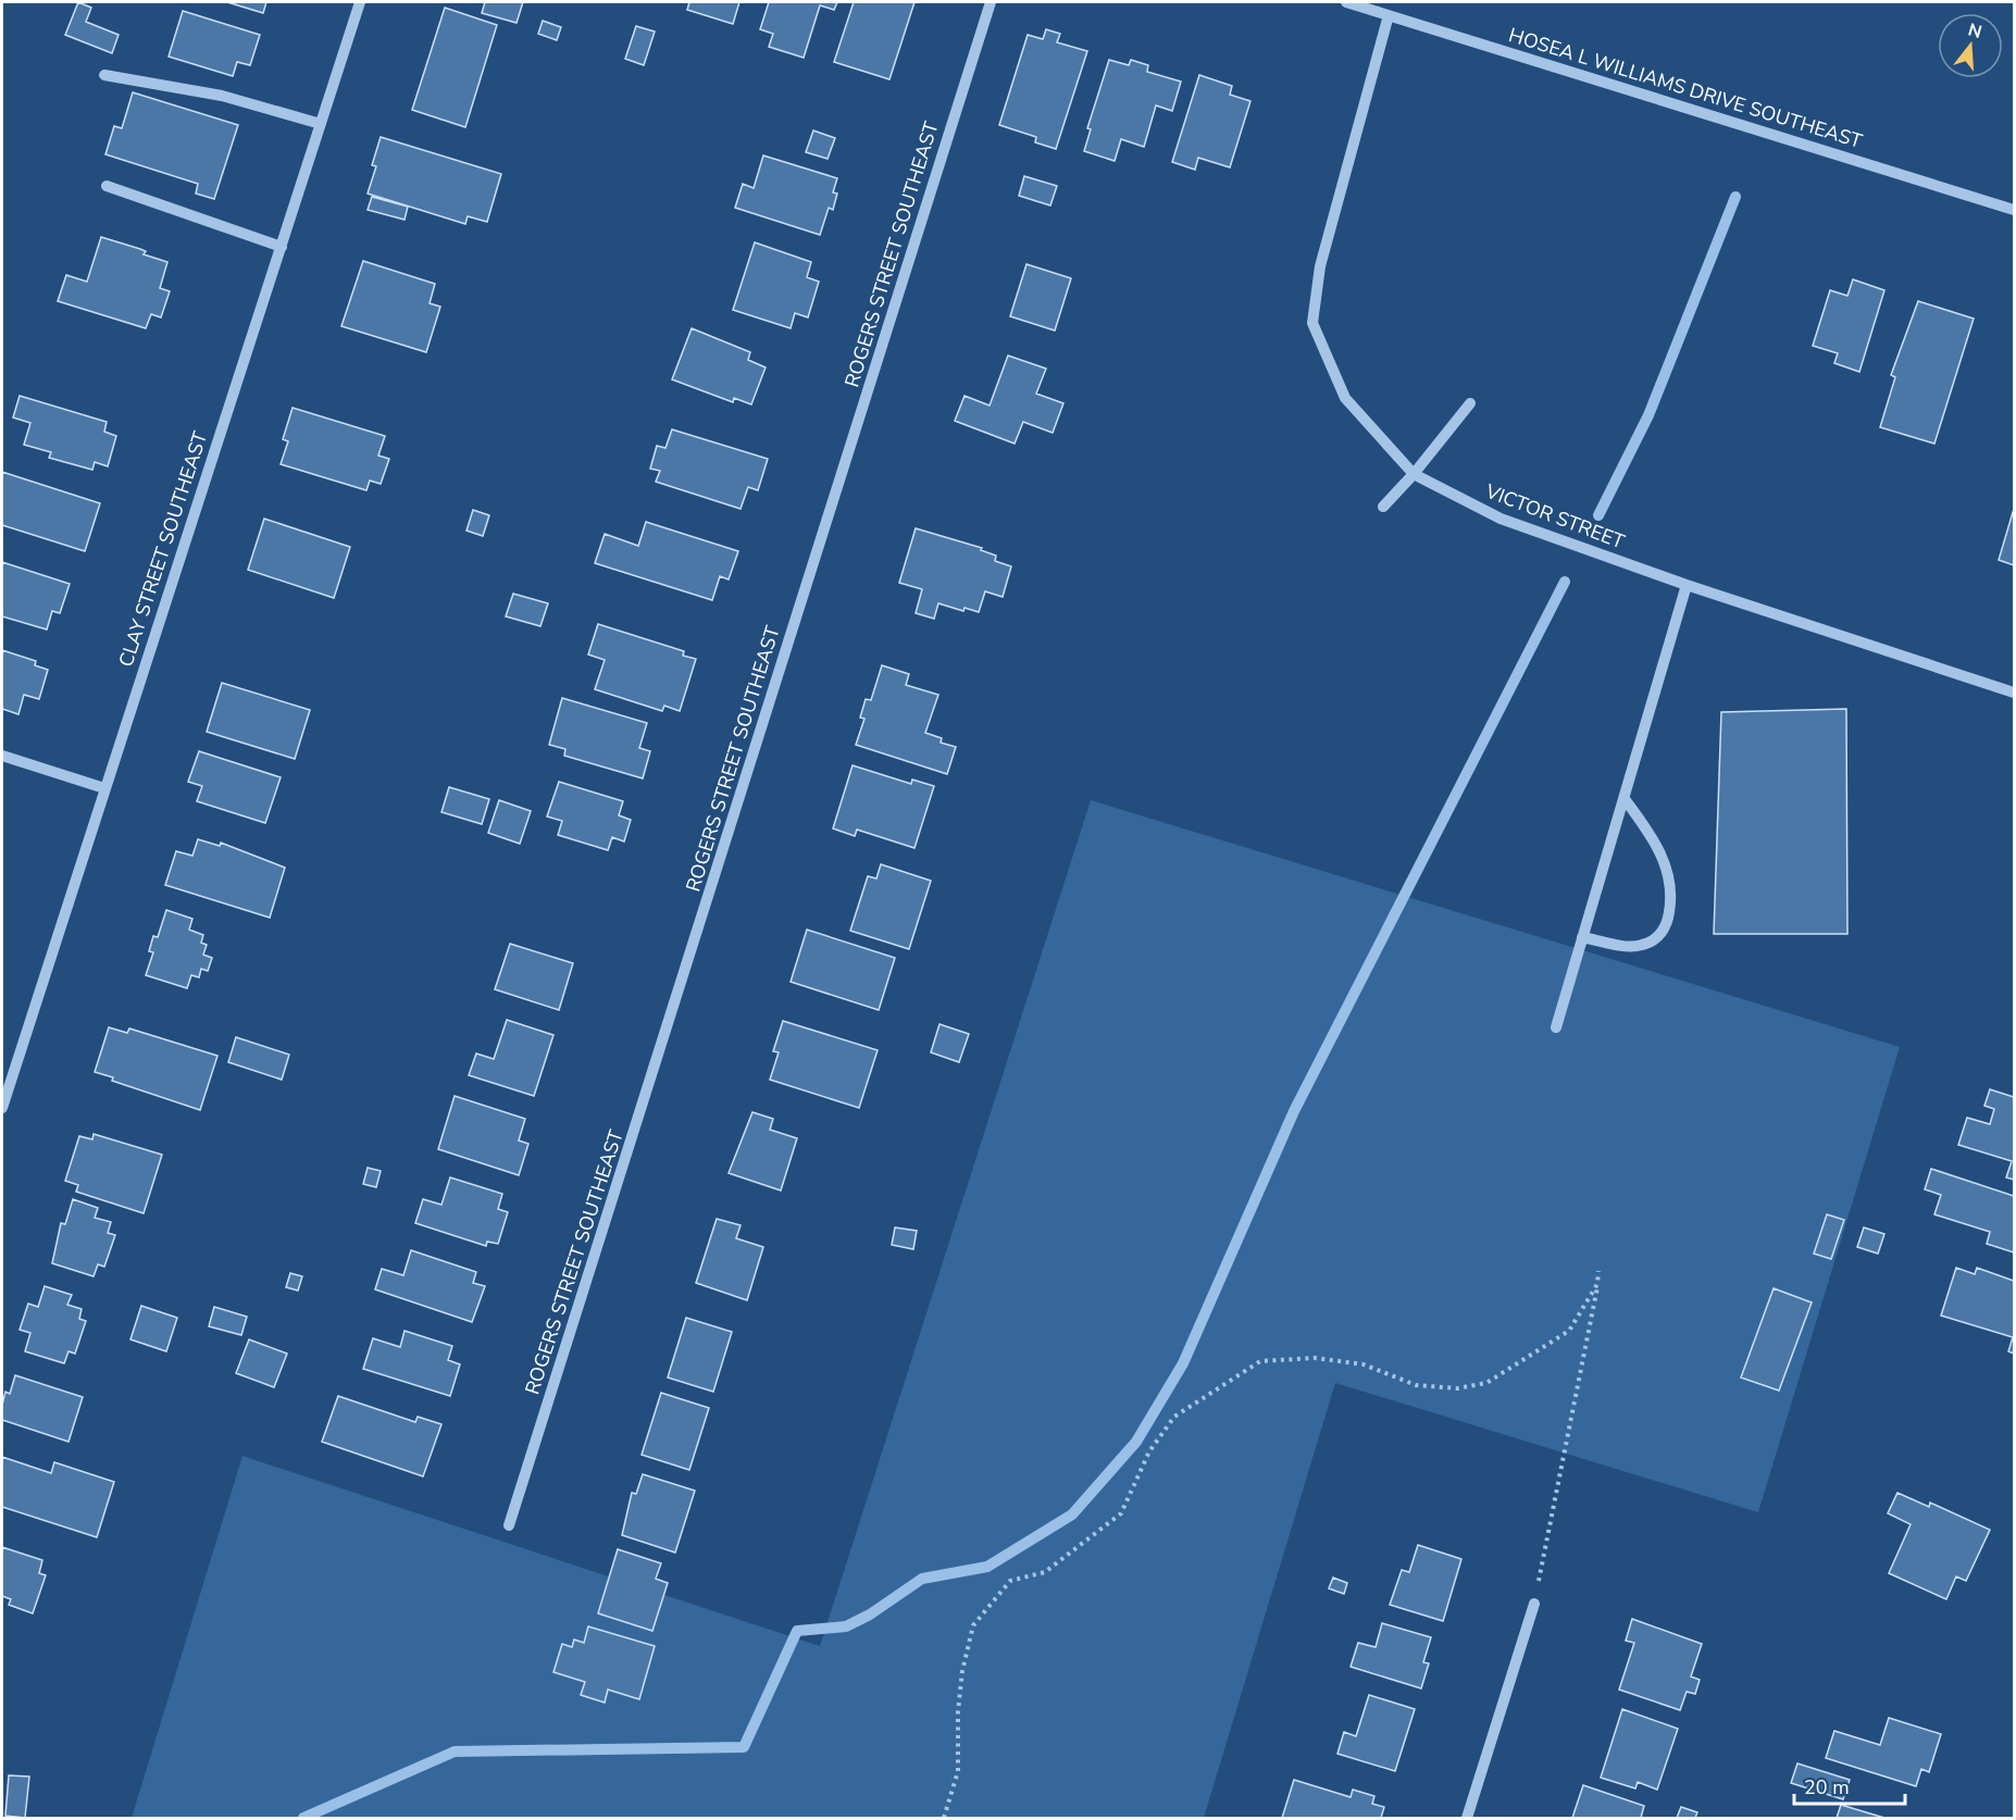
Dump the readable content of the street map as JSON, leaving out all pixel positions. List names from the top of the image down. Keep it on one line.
{"streets":{"street":["HOSEA L WILLIAMS DRIVE SOUTHEAST","ROGERS STREET SOUTHEAST","VICTOR STREET","CLAY STREET SOUTHEAST"]},"crossings":[["HOSEA L WILLIAMS DRIVE SOUTHEAST","VICTOR STREET"]],"scale_bar":"20 m","north":"top"}
